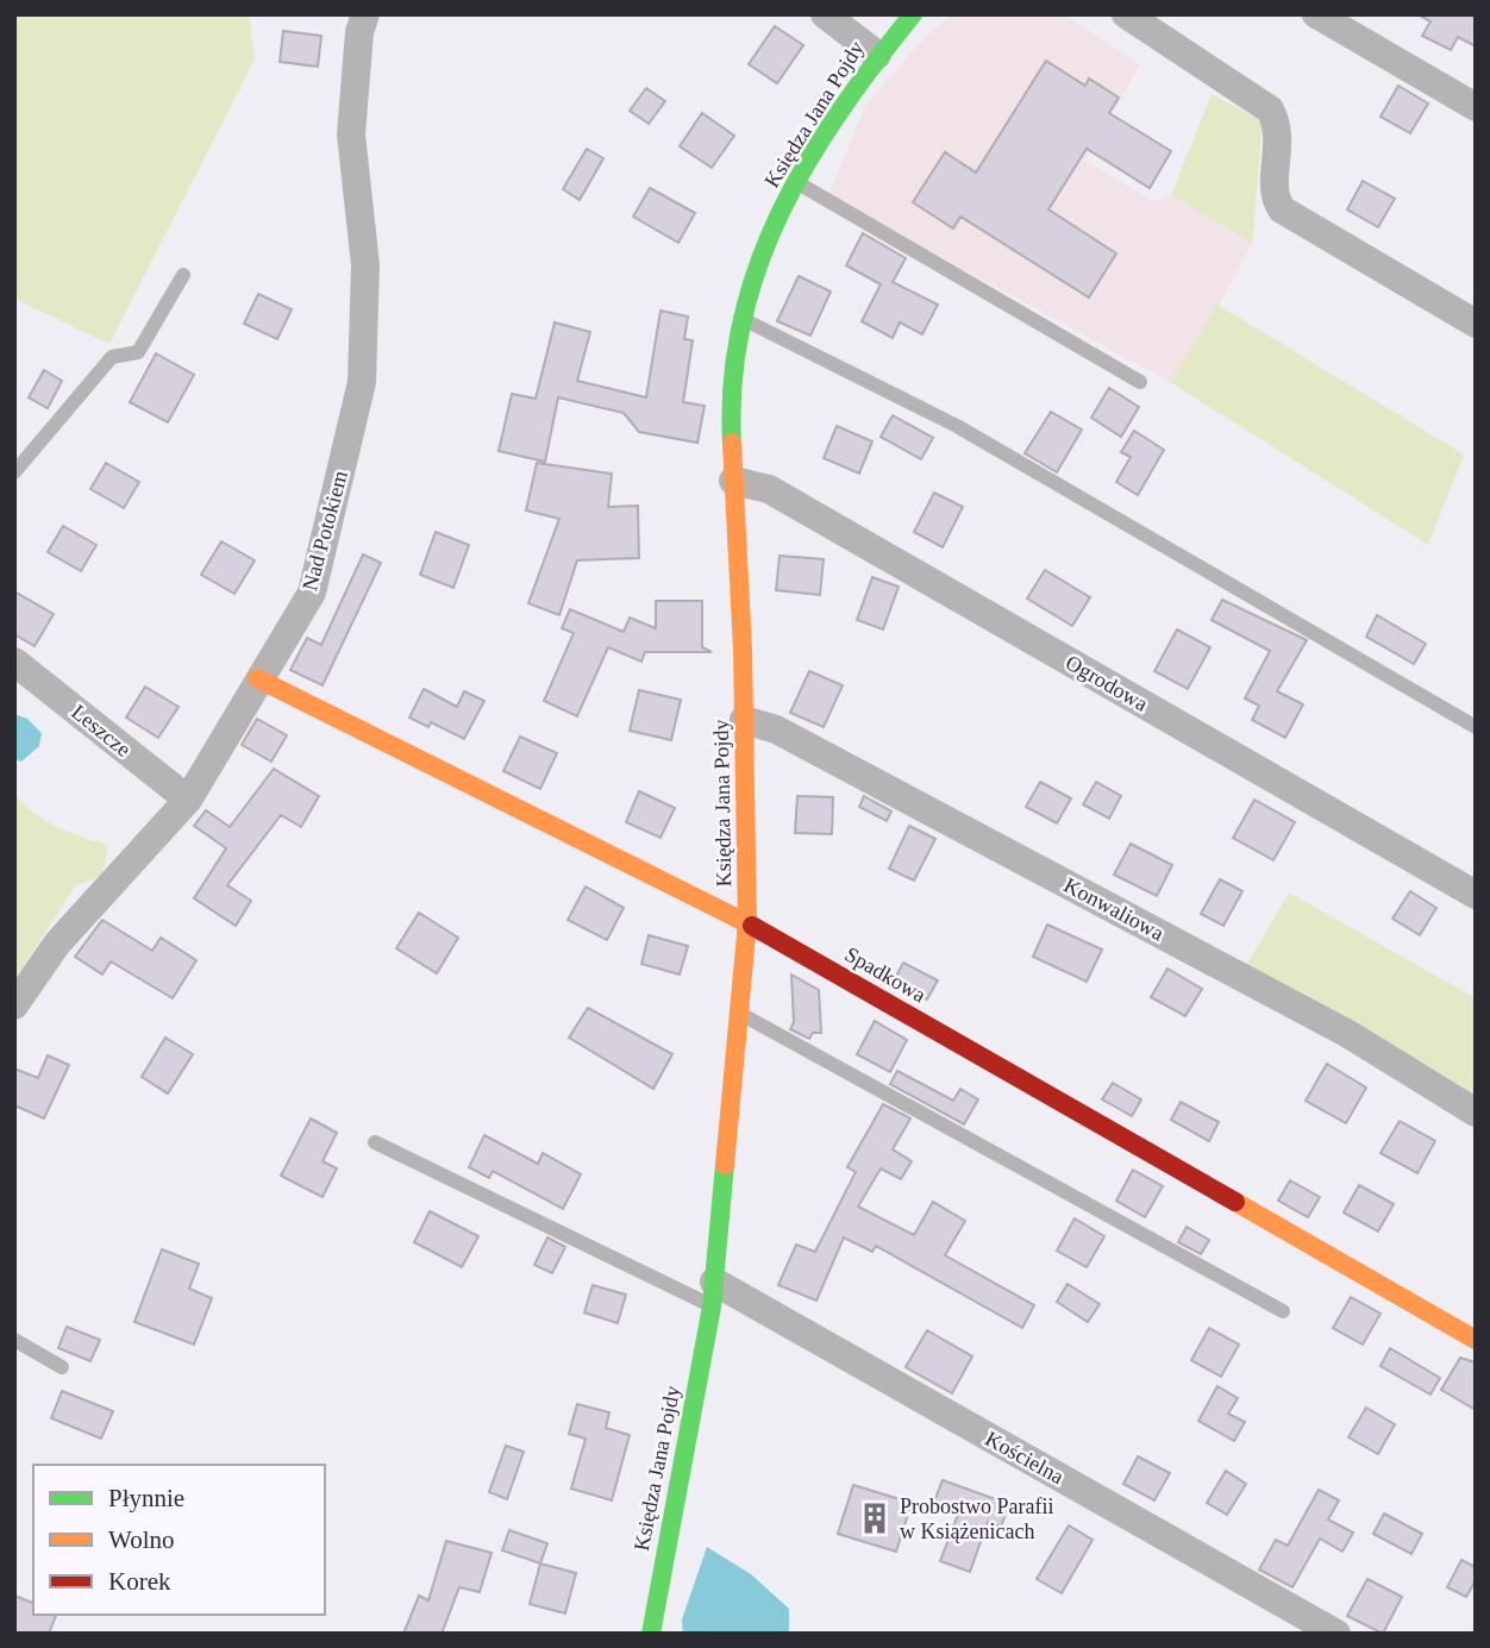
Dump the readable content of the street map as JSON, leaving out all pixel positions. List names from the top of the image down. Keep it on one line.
{"streets":{"street":["Księdza Jana Pojdy","Nad Potokiem","Ogrodowa","Leszcze","Konwaliowa","Spadkowa","Kościelna"]},"crossings":[["Księdza Jana Pojdy","Ogrodowa"],["Księdza Jana Pojdy","Konwaliowa"],["Księdza Jana Pojdy","Spadkowa"],["Księdza Jana Pojdy","Kościelna"],["Nad Potokiem","Leszcze"],["Nad Potokiem","Spadkowa"]],"places":{"building":["Probostwo Parafii w Książenicach"]},"legend":["Płynnie","Wolno","Korek"]}
